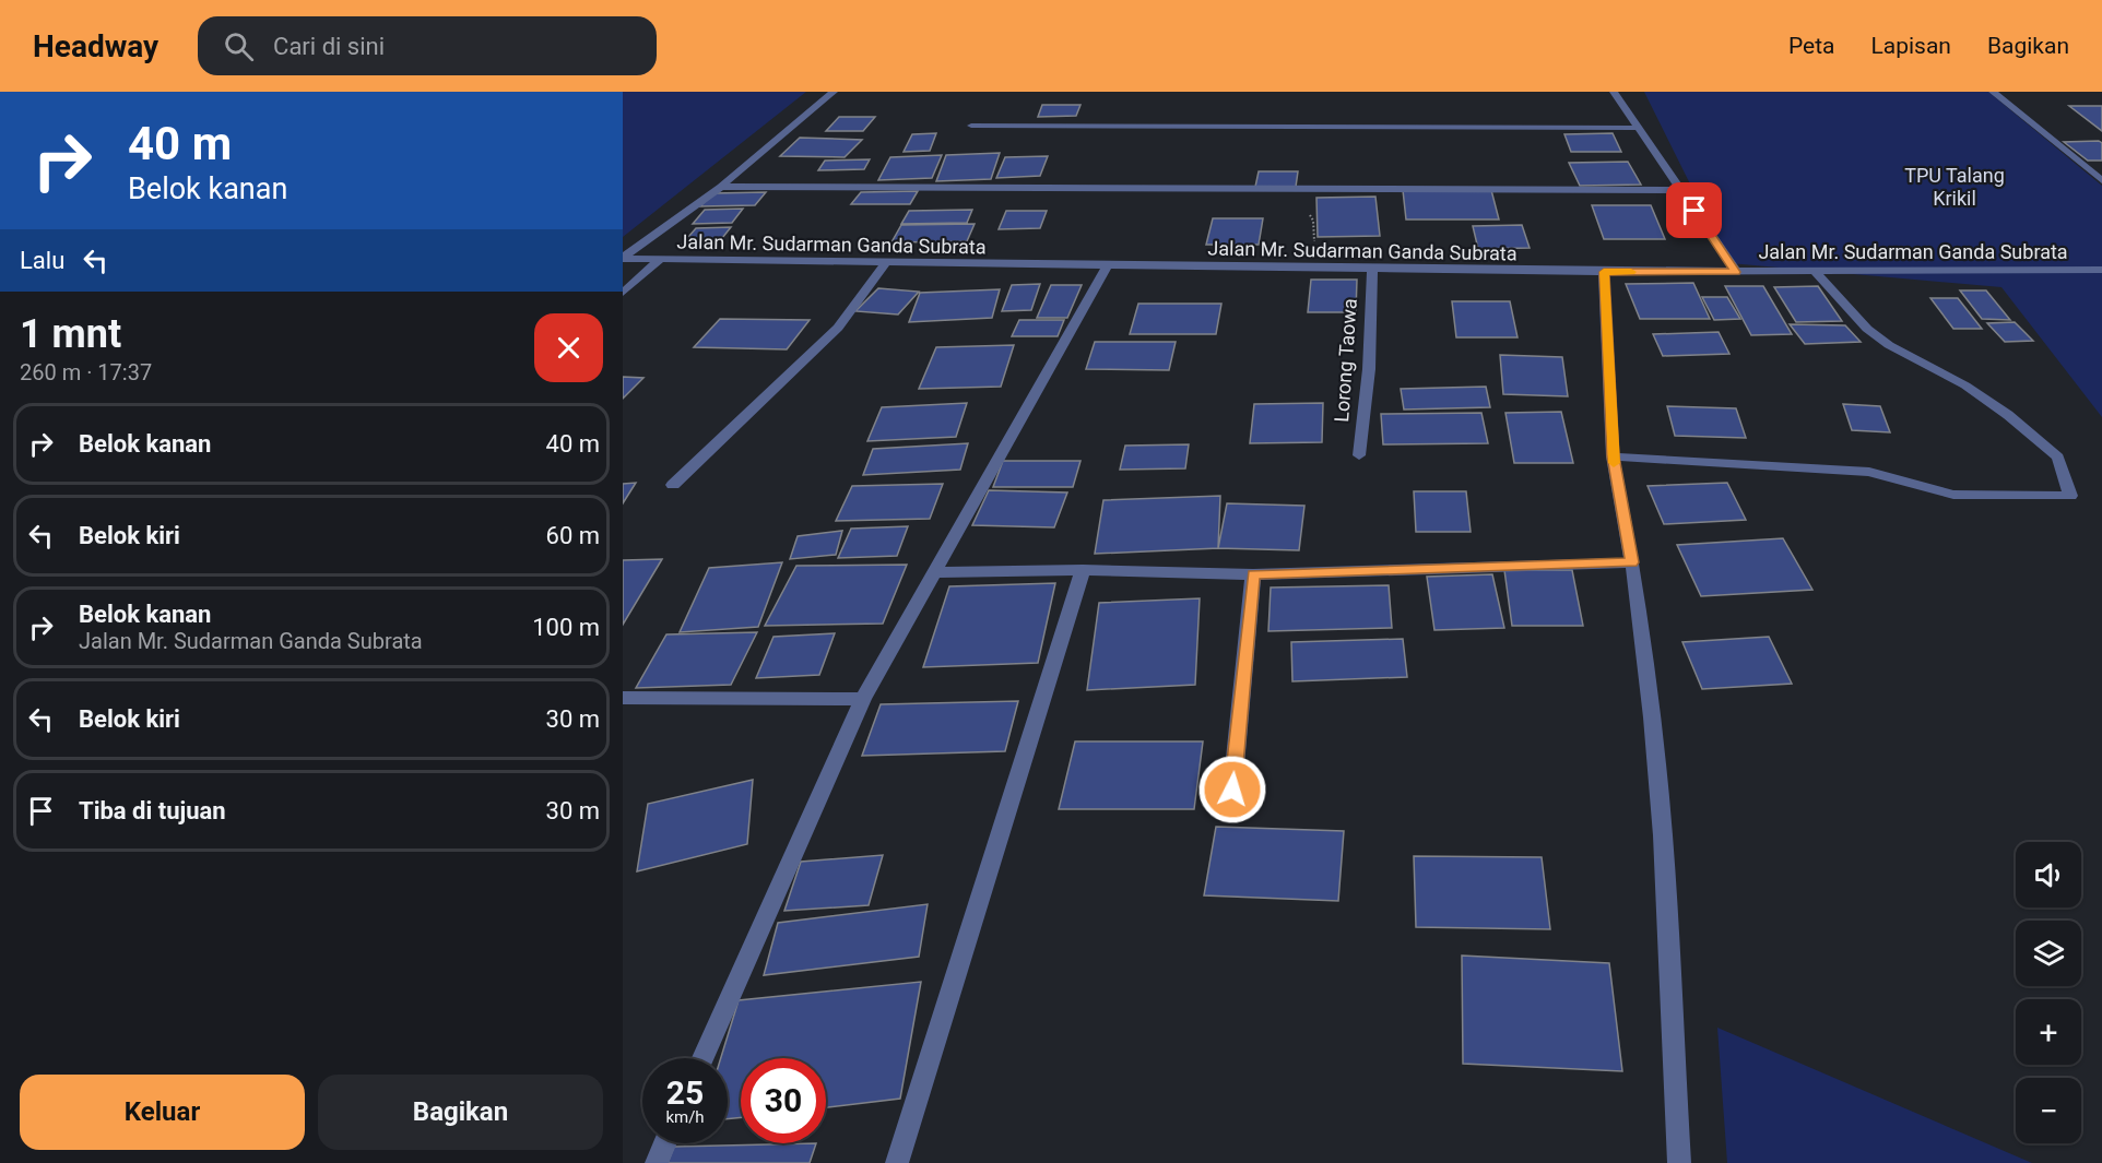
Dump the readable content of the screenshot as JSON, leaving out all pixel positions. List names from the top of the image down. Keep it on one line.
{"streets":{"street":["Jalan Mr. Sudarman Ganda Subrata","Lorong Taowa"]},"crossings":[["Jalan Mr. Sudarman Ganda Subrata","Lorong Taowa"]],"parks":["TPU Talang Krikil"],"page":{"header":"Headway","search":"Cari di sini","nav":["Peta","Lapisan","Bagikan"],"turn":["40 m","Belok kanan"],"then":"Lalu","heading":["1 mnt","260 m · 17:37"],"list":[{"name":"Belok kanan","value":"40 m"},{"name":"Belok kiri","value":"60 m"},{"name":"Belok kanan","note":"Jalan Mr. Sudarman Ganda Subrata","value":"100 m"},{"name":"Belok kiri","value":"30 m"},{"name":"Tiba di tujuan","value":"30 m"}],"map_buttons":["+","−"],"speed":"25 km/h","limit":"30","buttons":["Keluar","Bagikan"]}}
